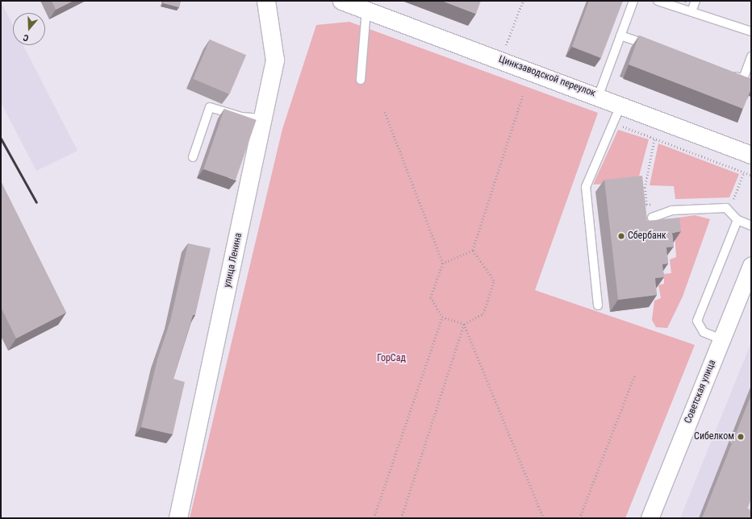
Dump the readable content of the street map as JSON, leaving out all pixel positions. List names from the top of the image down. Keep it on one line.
{"streets":{"street":["Цинкзаводской переулок","улица Ленина","Советская улица"]},"parks":["ГорСад"],"places":["Сбербанк","Сибелком"],"north":"bottom"}
